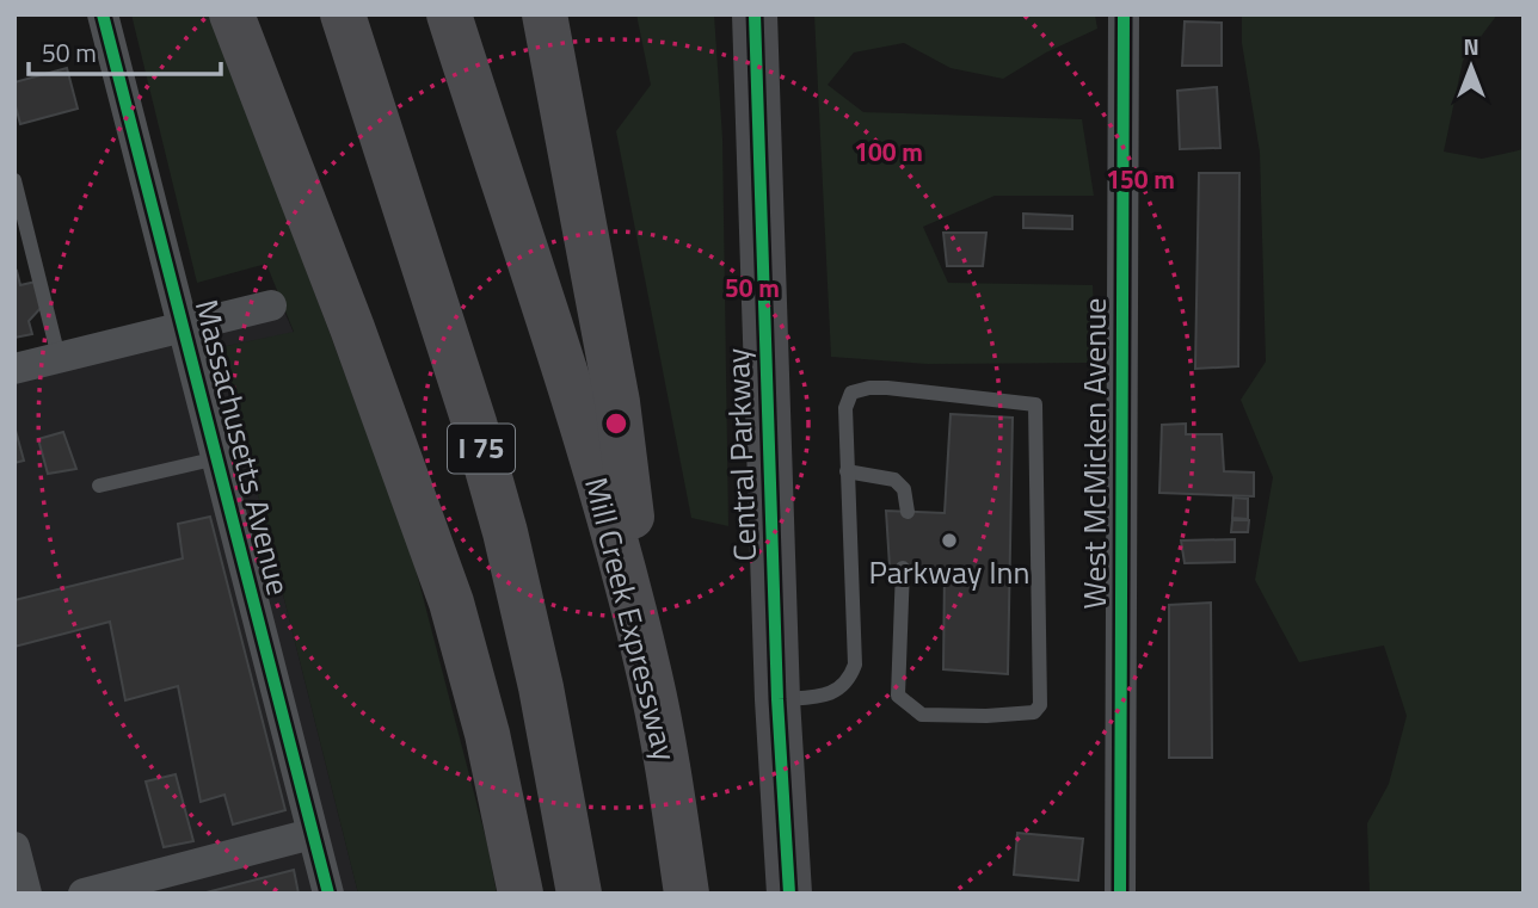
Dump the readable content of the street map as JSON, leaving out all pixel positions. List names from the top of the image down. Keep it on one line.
{"streets":{"highway":["I 75","Mill Creek Expressway"],"main road":["Central Parkway"],"street":["Massachusetts Avenue","West McMicken Avenue"]},"places":["Parkway Inn"],"scale_bar":"50 m","north":"top","rings":["100 m","150 m","50 m"]}
